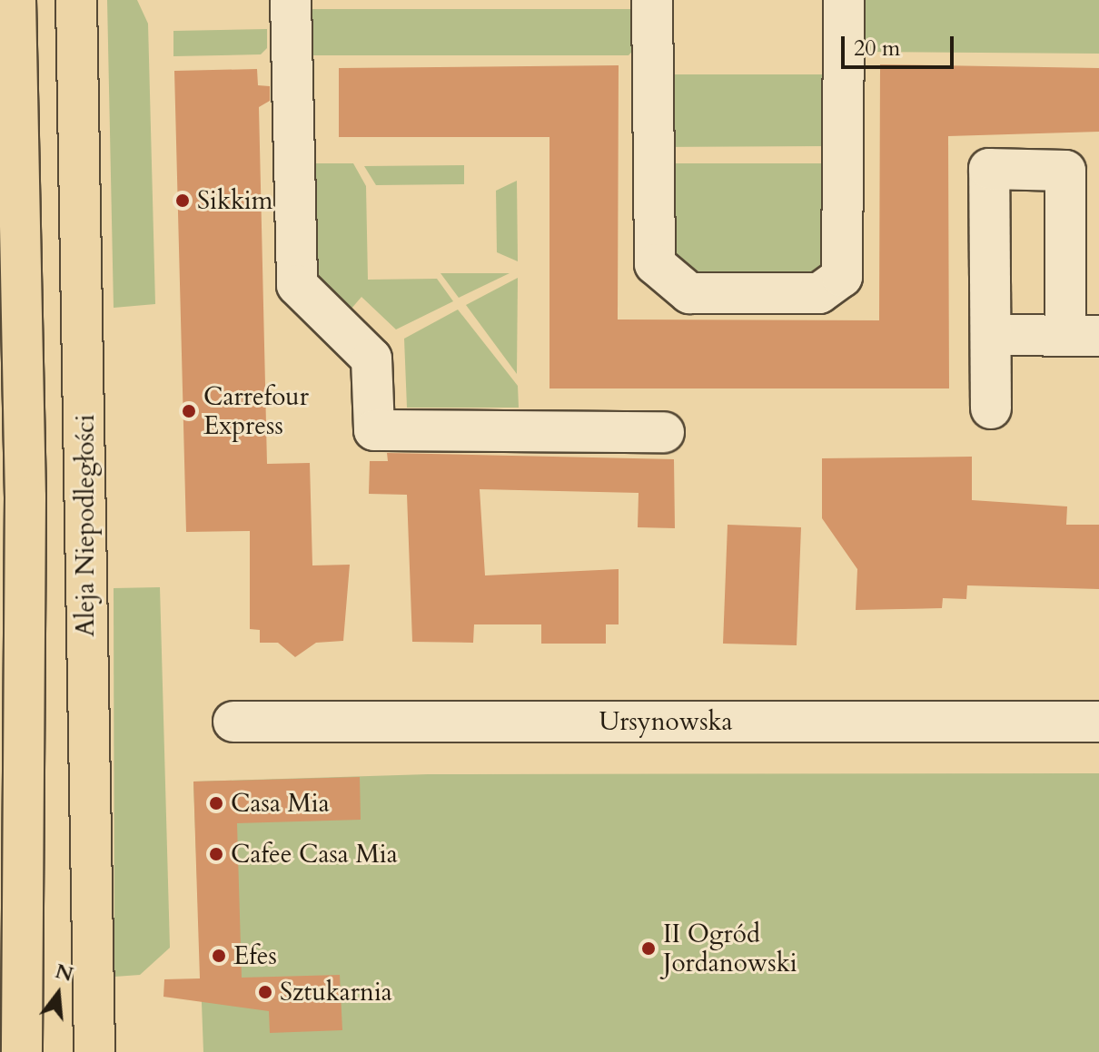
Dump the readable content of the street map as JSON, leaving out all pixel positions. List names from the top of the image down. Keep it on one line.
{"streets":{"main road":["Aleja Niepodległości"],"street":["Ursynowska"]},"places":["Sikkim","Carrefour Express","Casa Mia","Cafee Casa Mia","II Ogród Jordanowski","Efes","Sztukarnia"],"scale_bar":"20 m","north":"top"}
